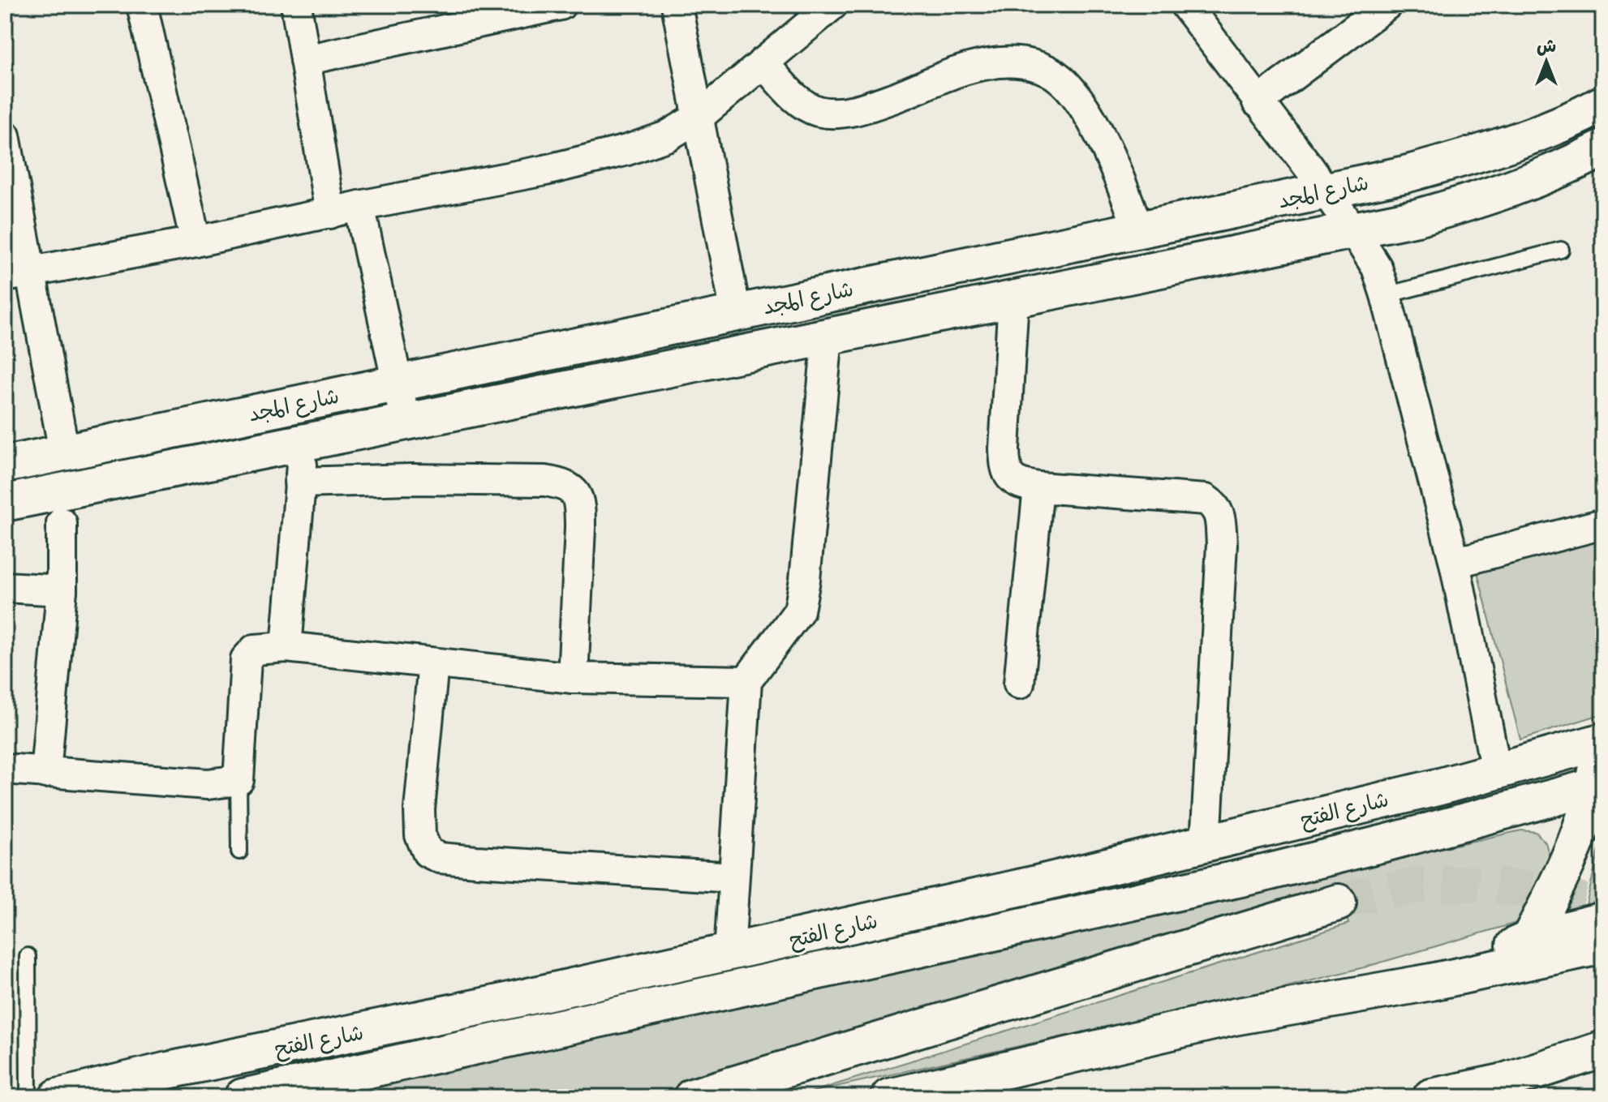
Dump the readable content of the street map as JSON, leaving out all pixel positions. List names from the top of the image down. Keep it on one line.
{"streets":{"main road":["شارع المجد","شارع الفتح"]},"north":"top"}
